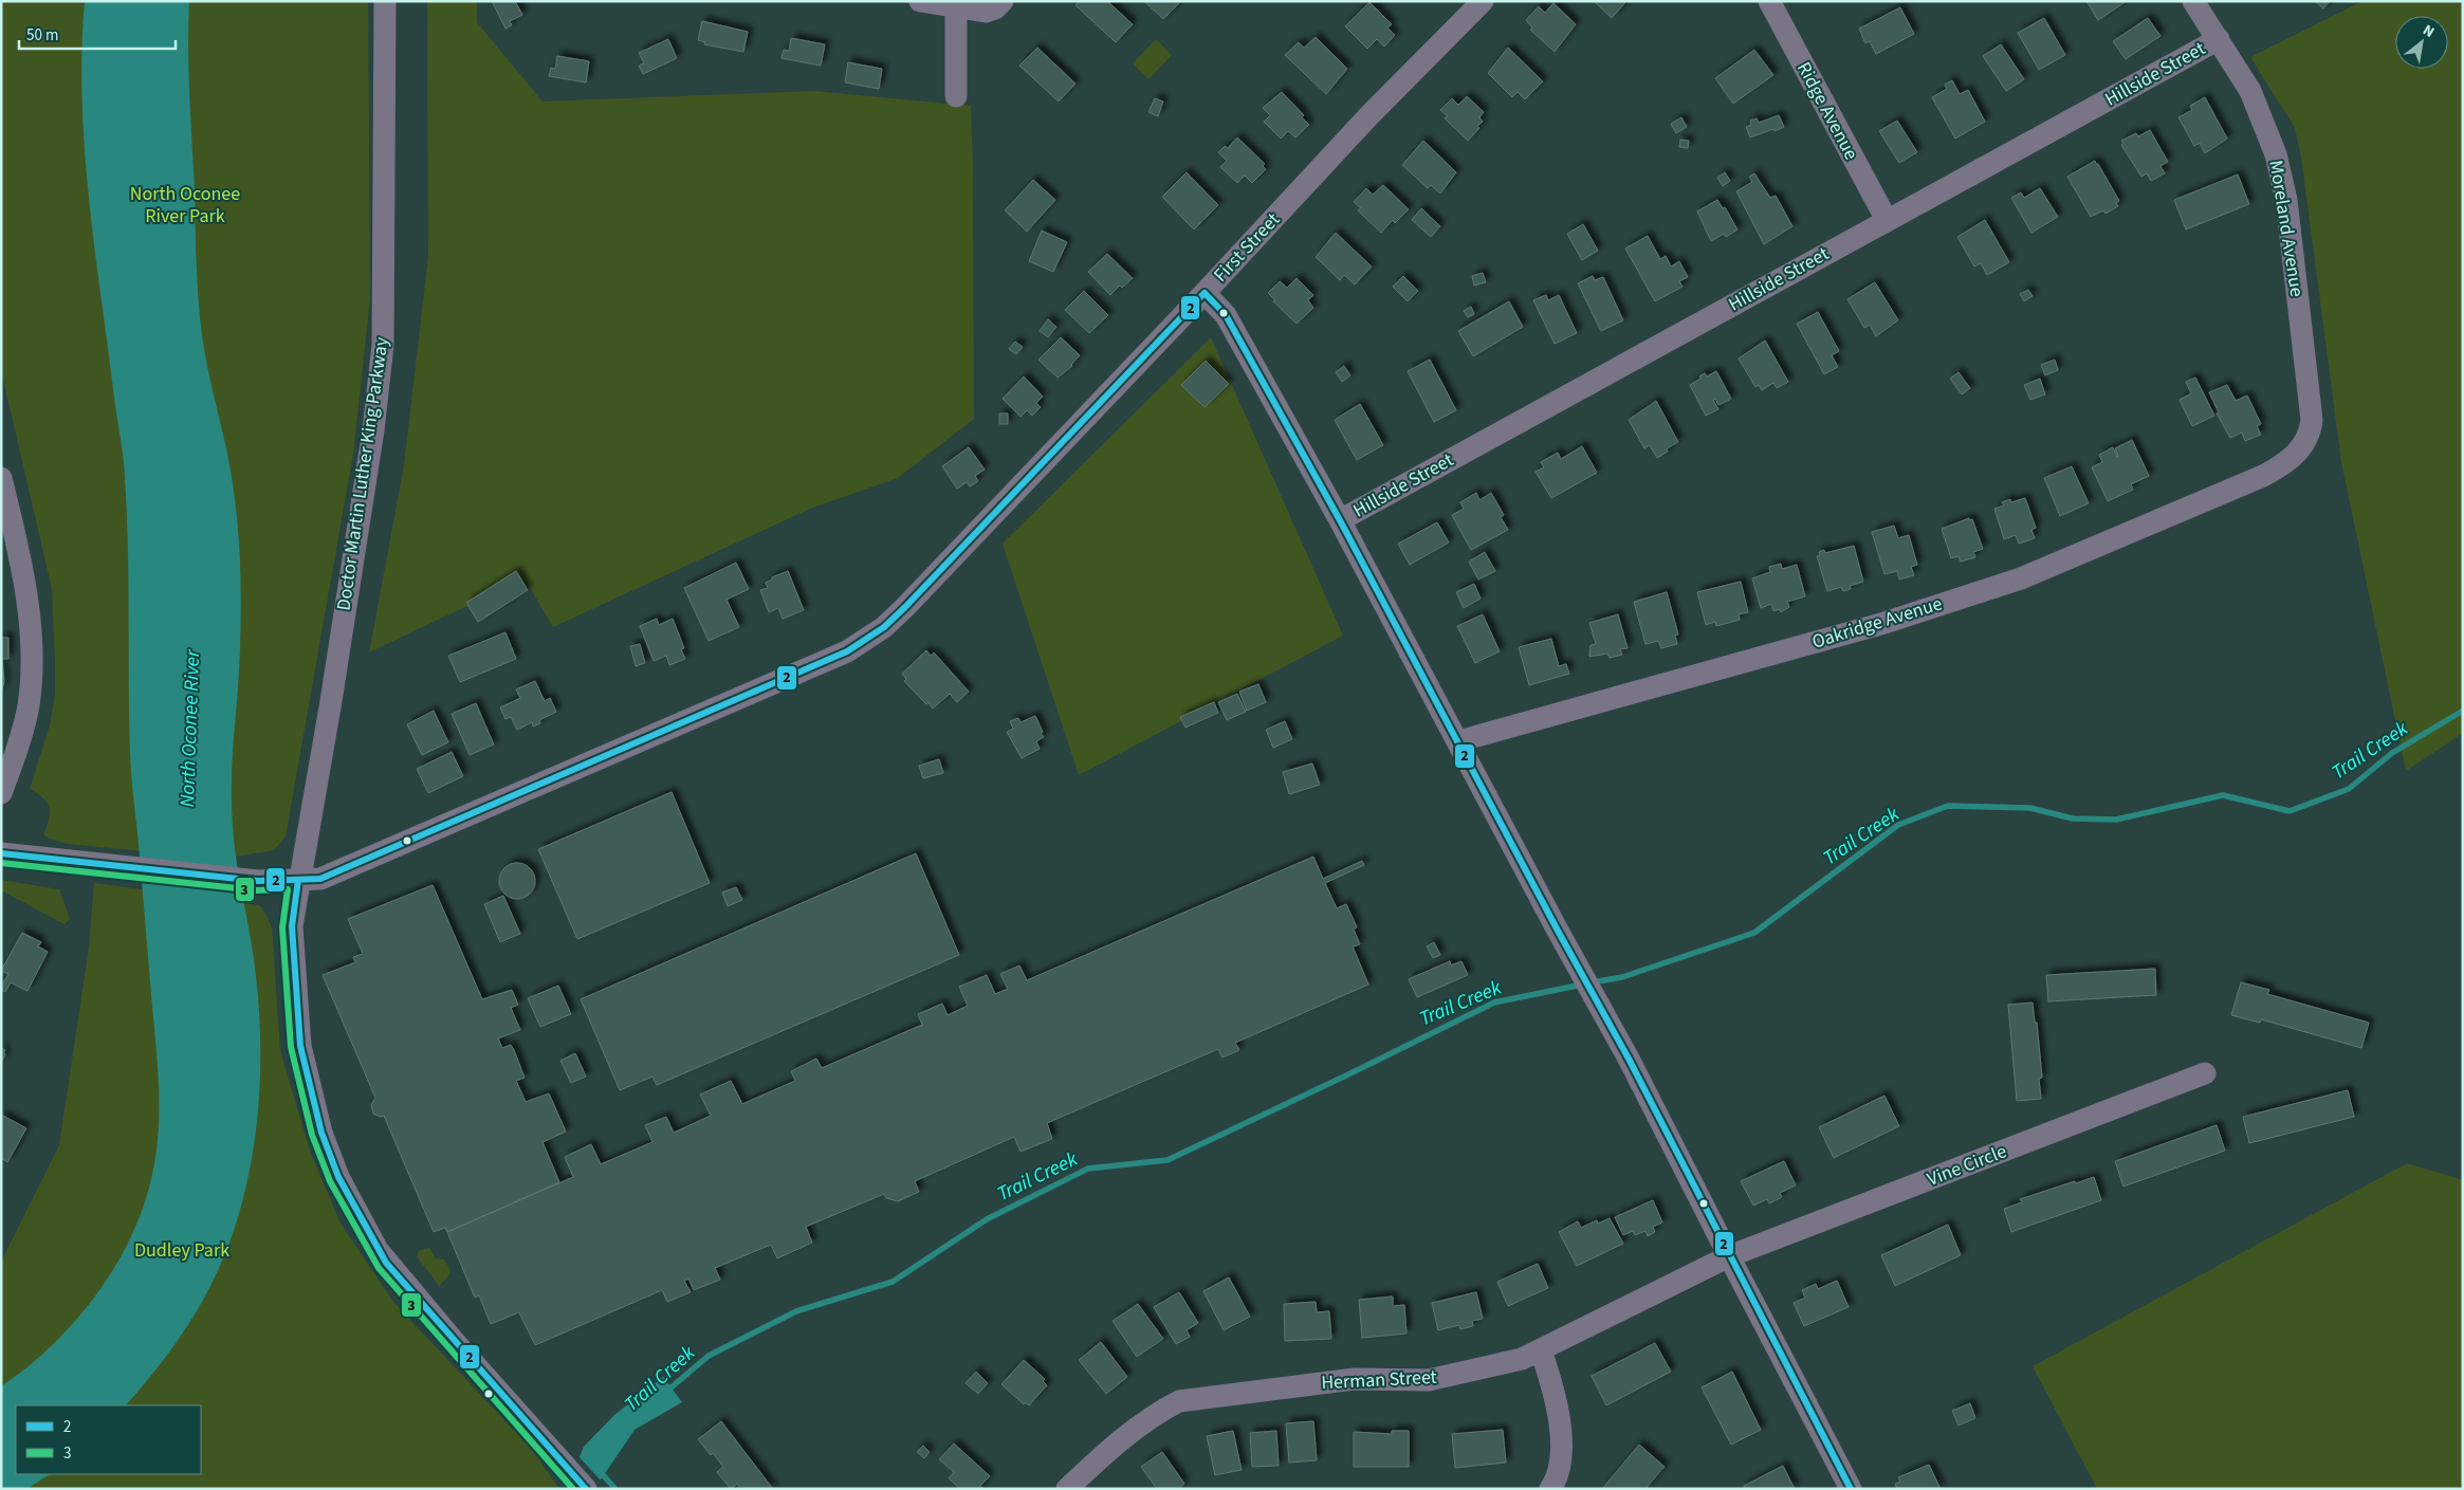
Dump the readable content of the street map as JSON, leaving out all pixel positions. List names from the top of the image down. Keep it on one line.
{"streets":{"street":["Hillside Street","Ridge Avenue","Moreland Avenue","First Street","Doctor Martin Luther King Parkway","Oakridge Avenue","Vine Circle","Herman Street"]},"crossings":[["Hillside Street","Ridge Avenue"],["Hillside Street","Moreland Avenue"],["Moreland Avenue","Oakridge Avenue"],["First Street","Doctor Martin Luther King Parkway"],["Vine Circle","Herman Street"]],"water":["North Oconee River","Trail Creek"],"parks":["North Oconee River Park","Dudley Park"],"lines":["transit line 2","transit line 3"],"legend":["2","3"],"scale_bar":"50 m","north":"top right"}
